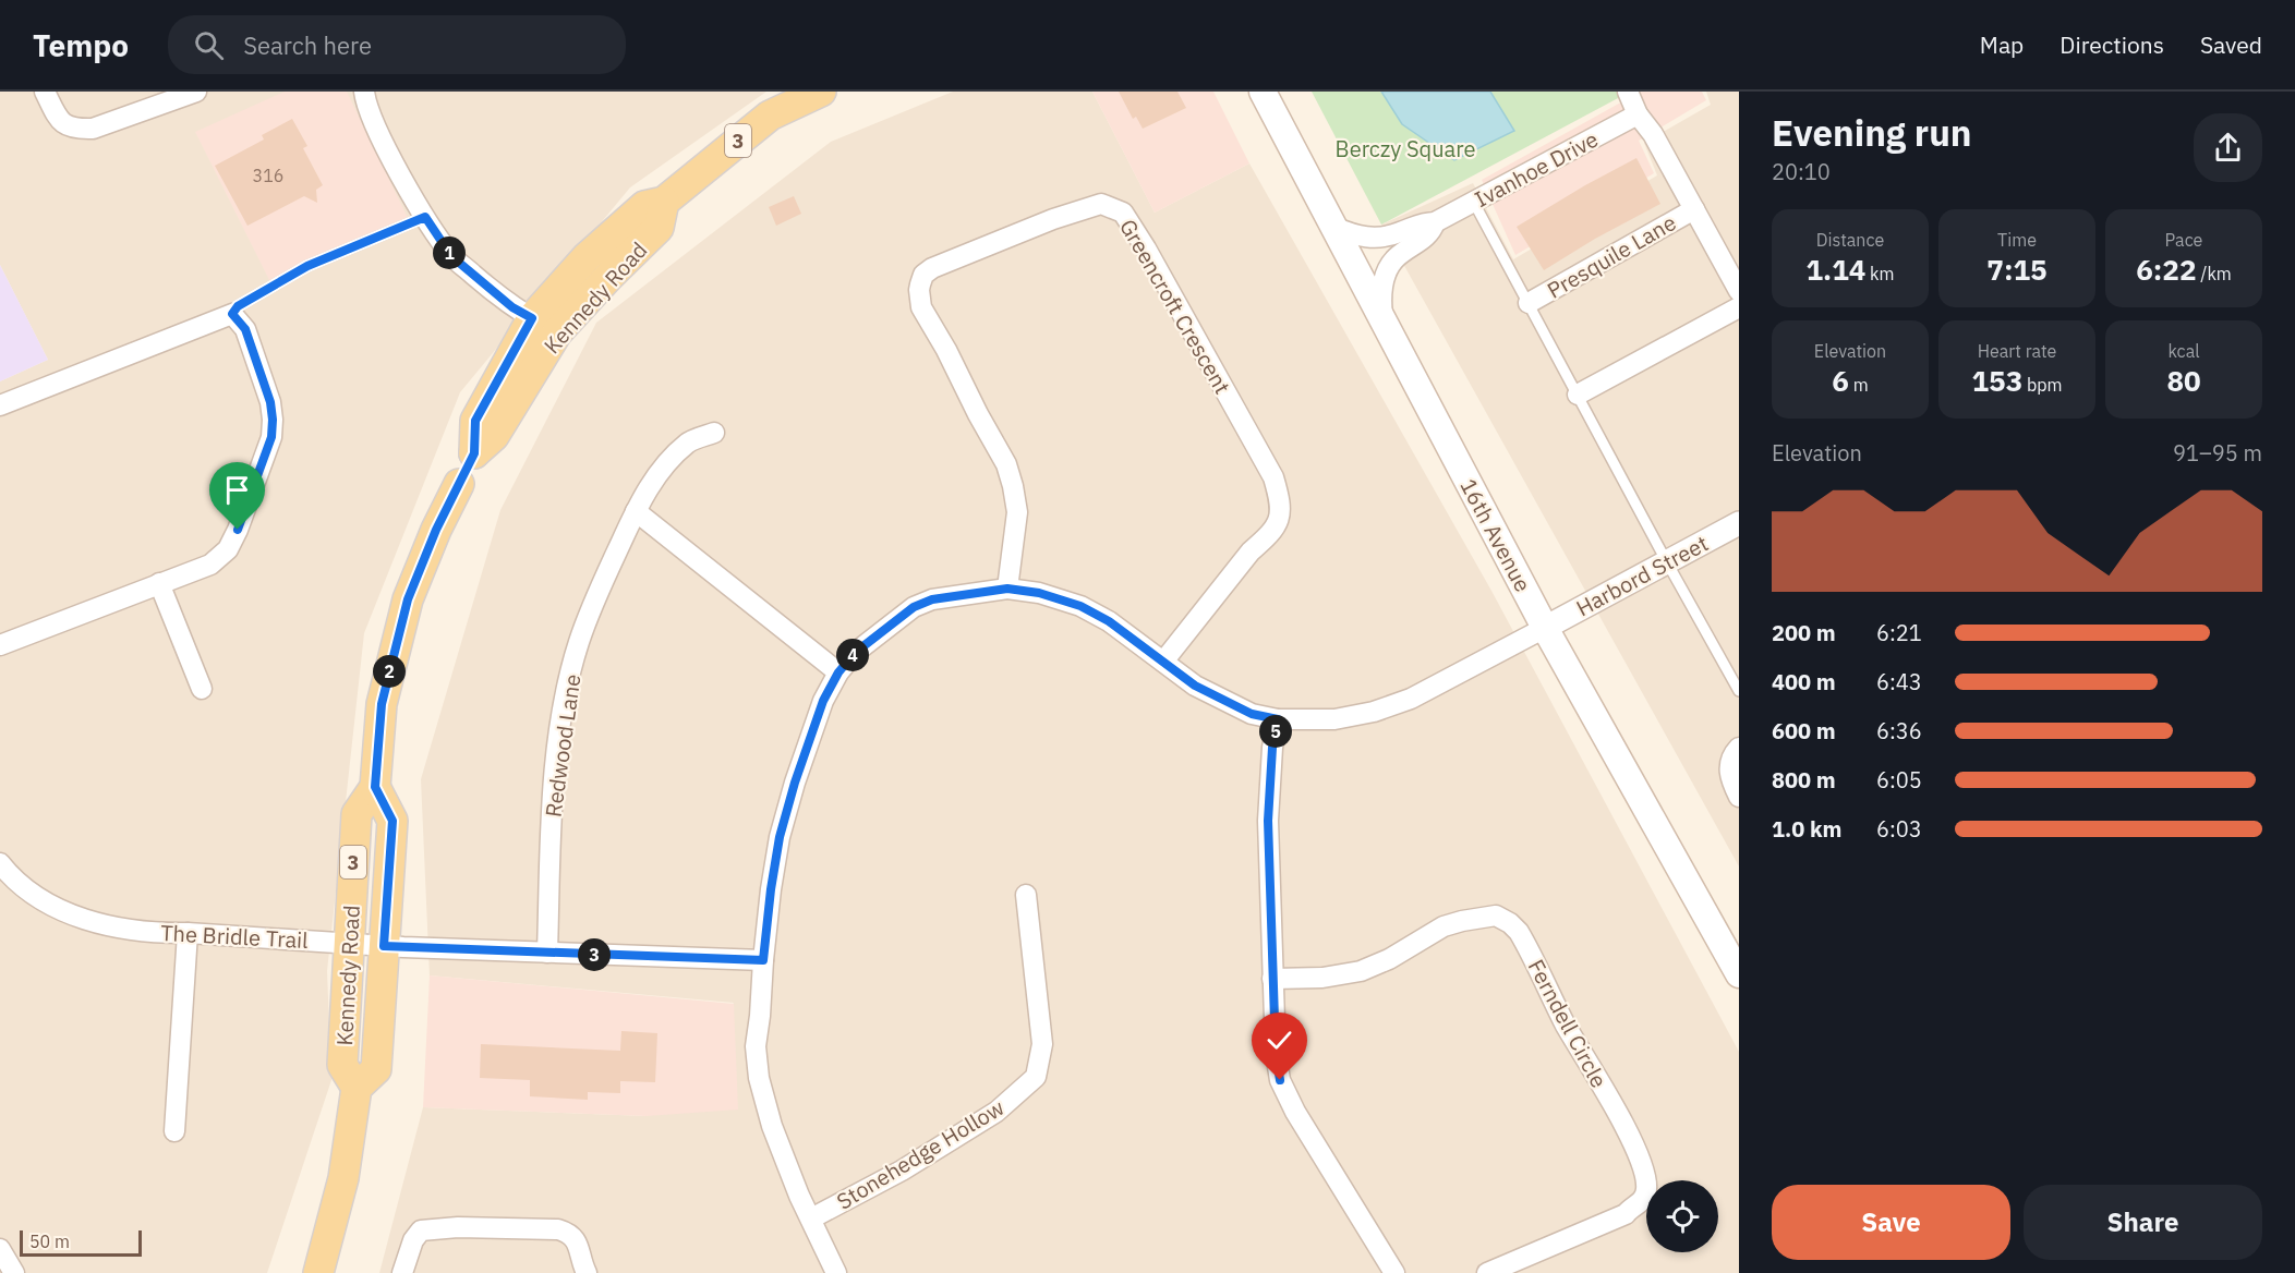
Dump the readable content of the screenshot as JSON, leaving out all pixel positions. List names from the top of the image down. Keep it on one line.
{"streets":{"main road":["3","Kennedy Road","16th Avenue"],"street":["Ivanhoe Drive","Presquile Lane","Greencroft Crescent","Harbord Street","Redwood Lane","The Bridle Trail","Ferndell Circle","Stonehedge Hollow"]},"crossings":[["Ivanhoe Drive","16th Avenue"],["Kennedy Road","The Bridle Trail"],["16th Avenue","Harbord Street"],["Redwood Lane","The Bridle Trail"]],"parks":["Berczy Square"],"house_numbers":["316"],"scale_bar":"50 m","page":{"header":"Tempo","search":"Search here","nav":["Map","Directions","Saved"],"heading":["Evening run","20:10"],"stats":[["Distance","1.14 km"],["Time","7:15"],["Pace","6:22 /km"],["Elevation","6 m"],["Heart rate","153 bpm"],["kcal","80"]],"pins":["1","4","2","5","3"],"chart":["Elevation","91–95 m"],"list":[{"name":"200 m","note":"6:21"},{"name":"400 m","note":"6:43"},{"name":"600 m","note":"6:36"},{"name":"800 m","note":"6:05"},{"name":"1.0 km","note":"6:03"}],"buttons":["Save","Share"],"scale":"50 m"}}
